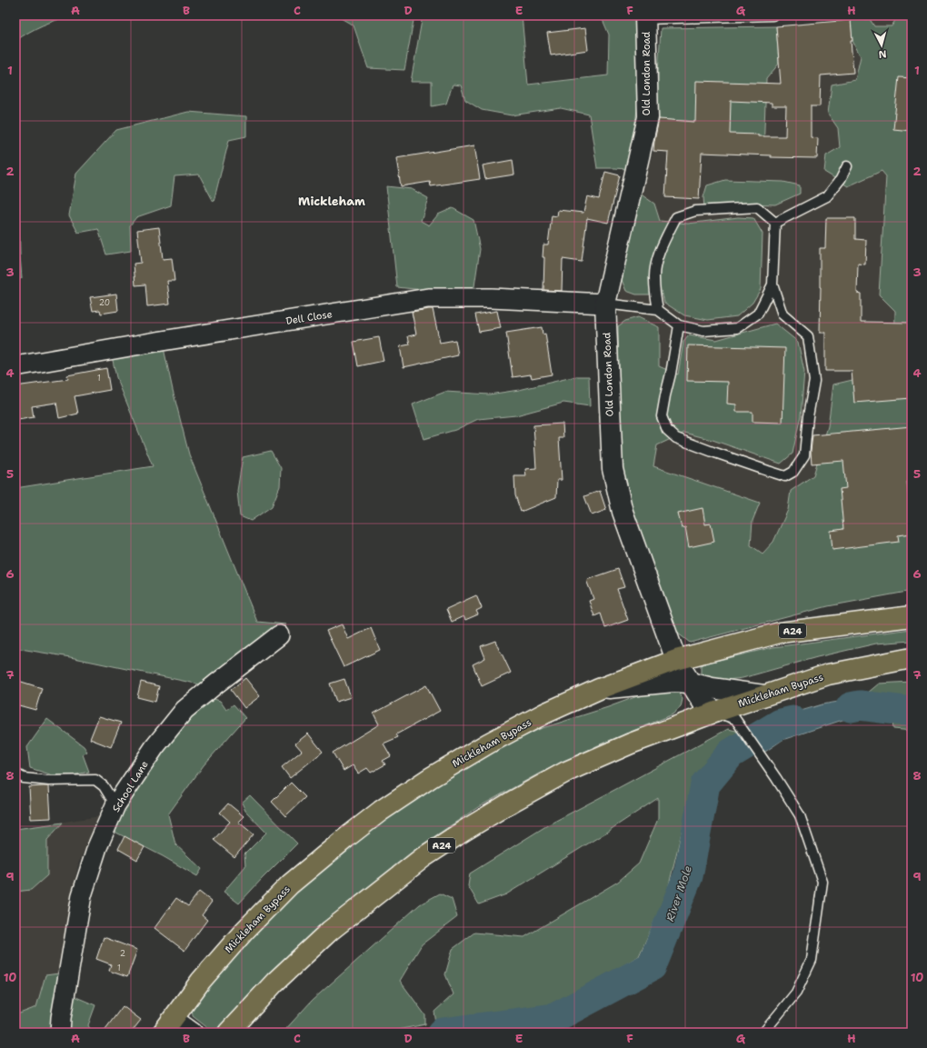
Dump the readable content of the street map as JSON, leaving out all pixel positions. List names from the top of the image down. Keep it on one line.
{"streets":{"highway":["A24","Mickleham Bypass"],"main road":["Old London Road"],"street":["Dell Close","School Lane"]},"crossings":[["Old London Road","Dell Close"],["Old London Road","Mickleham Bypass"]],"districts":["Mickleham"],"water":["River Mole"],"house_numbers":["20","1","2","1"],"north":"bottom","grid":{"columns":["A","B","C","D","E","F","G","H"],"rows":["1","2","3","4","5","6","7","8","9","10"]}}
